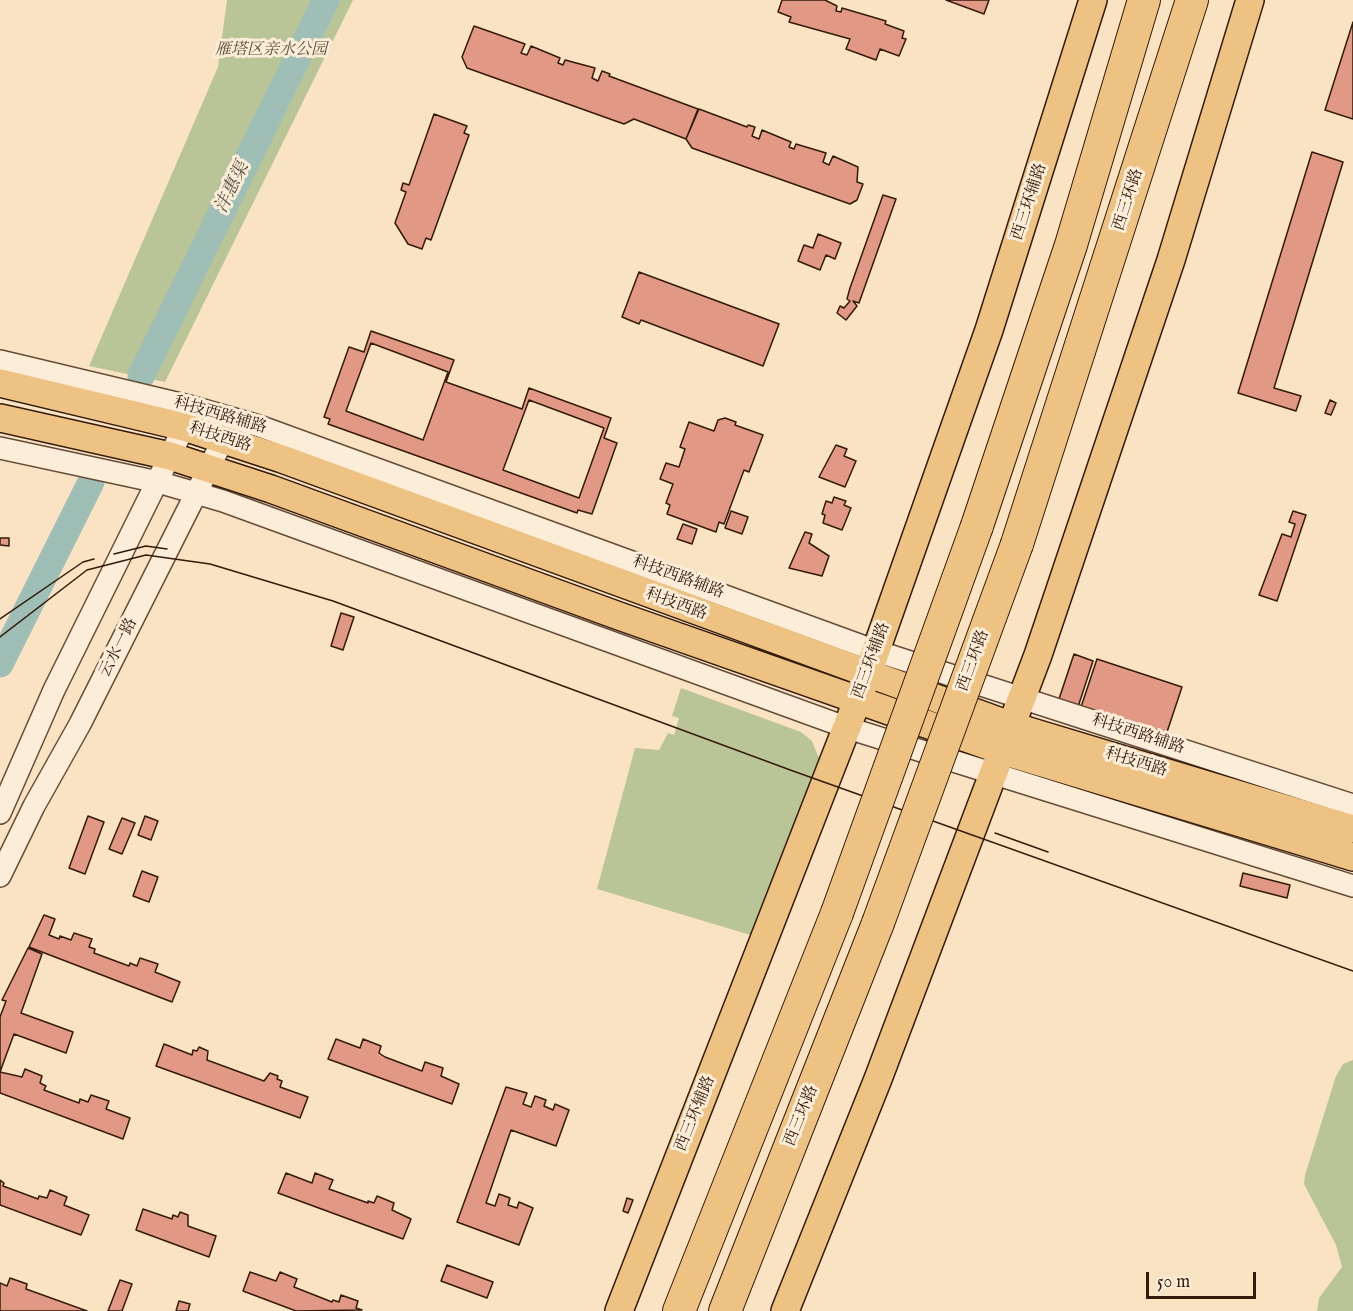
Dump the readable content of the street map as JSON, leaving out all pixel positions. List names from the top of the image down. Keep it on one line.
{"streets":{"highway":["西三环路"],"main road":["西三环辅路","科技西路"],"street":["科技西路辅路","云水一路"]},"crossings":[["西三环辅路","科技西路辅路"],["西三环辅路","科技西路"],["科技西路辅路","科技西路"],["科技西路","云水一路"]],"water":["沣惠渠"],"parks":["雁塔区亲水公园"],"scale_bar":"50 m"}
